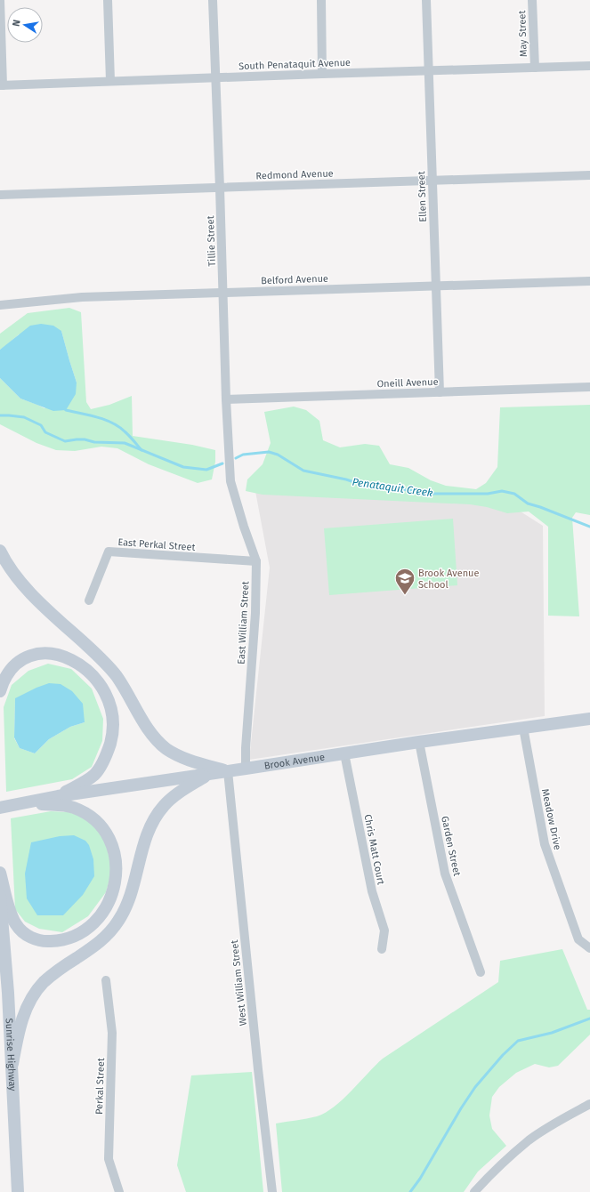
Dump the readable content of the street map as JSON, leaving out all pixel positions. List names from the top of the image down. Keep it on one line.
{"streets":{"main road":["Brook Avenue","Sunrise Highway"],"street":["May Street","South Penataquit Avenue","Redmond Avenue","Ellen Street","Tillie Street","Belford Avenue","Oneill Avenue","East Perkal Street","East William Street","Meadow Drive","Garden Street","Chris Matt Court","West William Street","Perkal Street"]},"crossings":[["May Street","South Penataquit Avenue"],["South Penataquit Avenue","Ellen Street"],["South Penataquit Avenue","Tillie Street"],["Redmond Avenue","Ellen Street"],["Redmond Avenue","Tillie Street"],["Ellen Street","Belford Avenue"],["Ellen Street","Oneill Avenue"],["Tillie Street","Belford Avenue"],["Tillie Street","Oneill Avenue"],["Tillie Street","East William Street"],["East Perkal Street","East William Street"],["East William Street","Brook Avenue"],["Brook Avenue","Meadow Drive"],["Brook Avenue","Garden Street"],["Brook Avenue","Chris Matt Court"],["Brook Avenue","West William Street"]],"water":["Penataquit Creek"],"places":{"school or university":["Brook Avenue School"]},"north":"left"}
